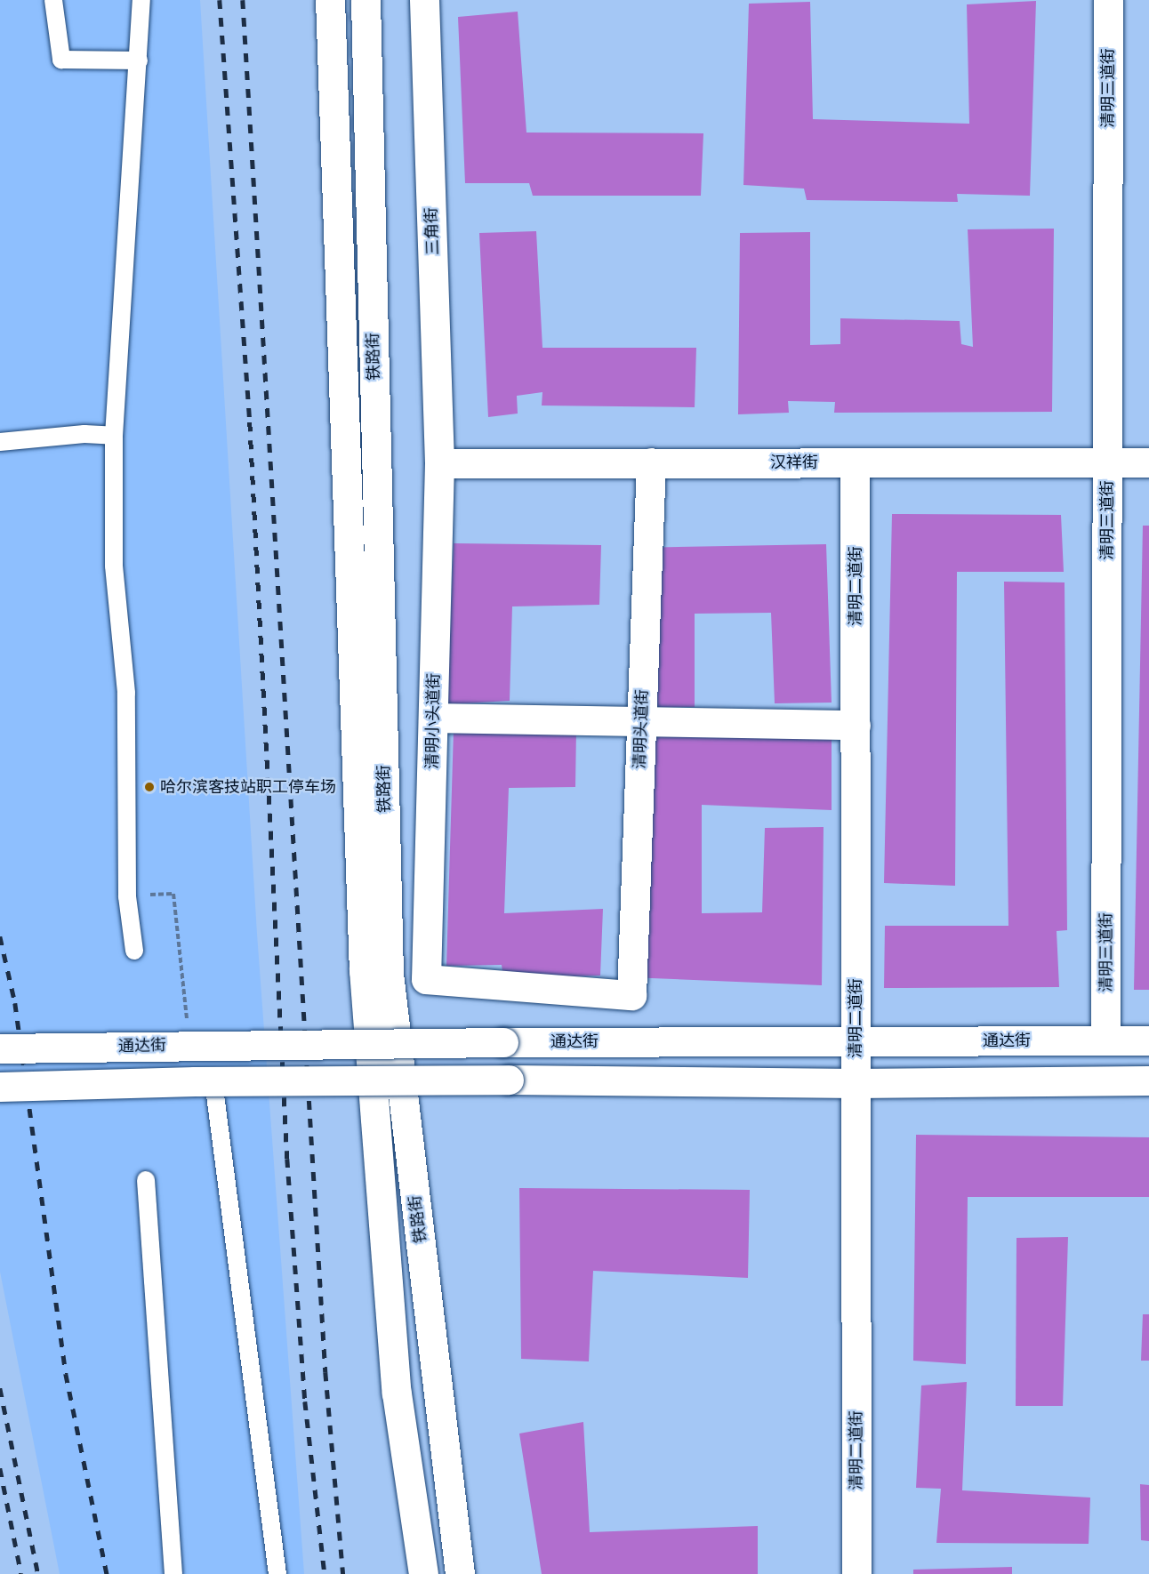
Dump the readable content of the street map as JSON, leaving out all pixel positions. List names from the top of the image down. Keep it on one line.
{"streets":{"main road":["清明三道街","三角街","铁路街","汉祥街","清明二道街","清明小头道街","清明头道街","通达街"]},"crossings":[["清明三道街","汉祥街"],["清明三道街","通达街"],["三角街","汉祥街"],["三角街","清明小头道街"],["汉祥街","清明二道街"],["汉祥街","清明小头道街"],["汉祥街","清明头道街"],["清明二道街","通达街"],["清明小头道街","清明头道街"]],"places":["哈尔滨客技站职工停车场"]}
